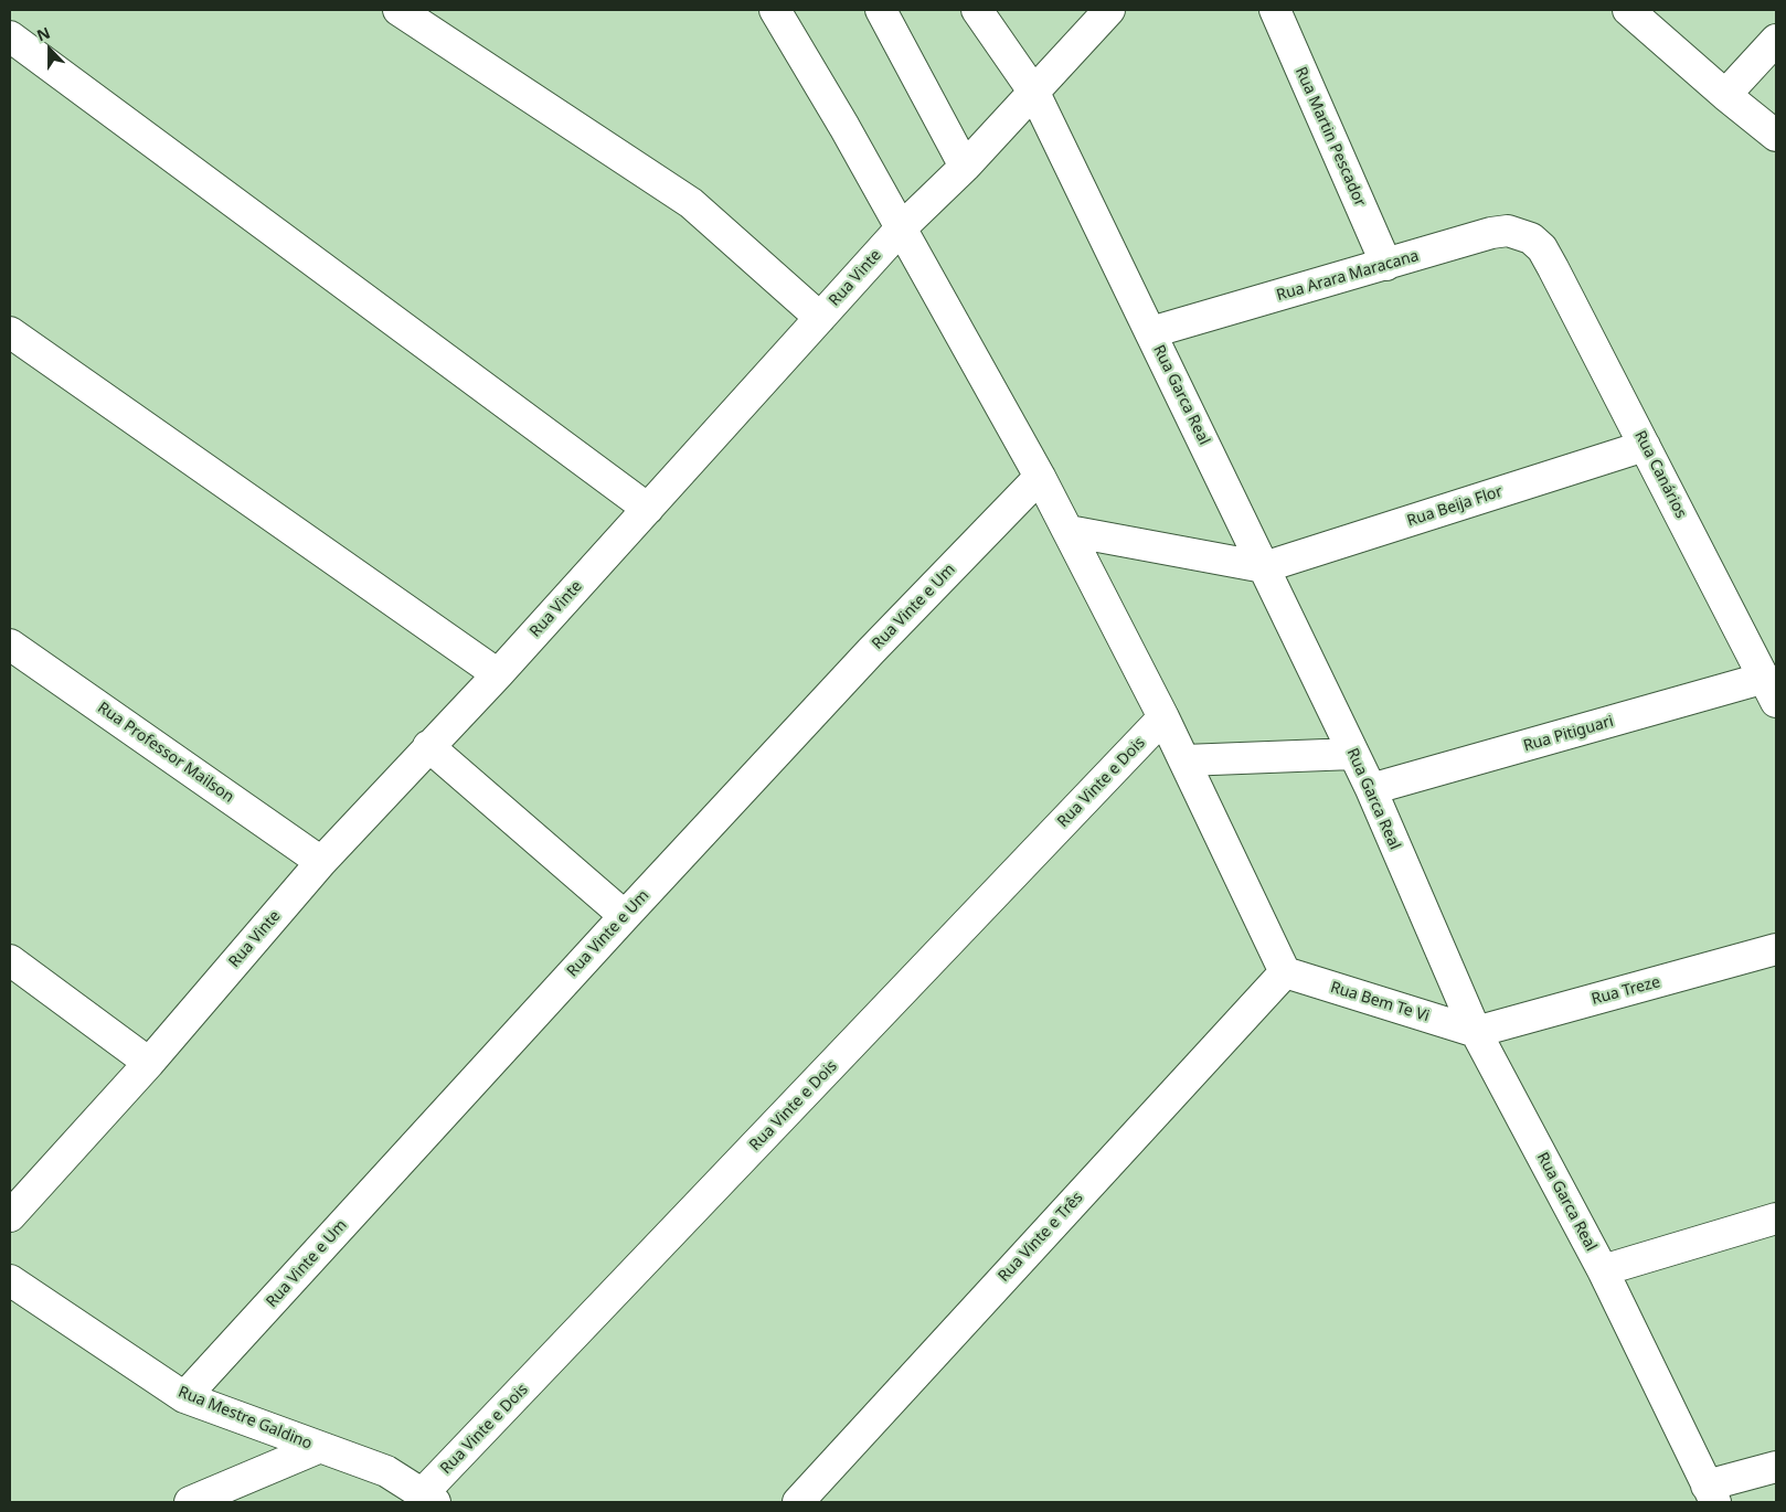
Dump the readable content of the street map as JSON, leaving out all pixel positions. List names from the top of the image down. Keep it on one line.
{"streets":{"street":["Rua Martin Pescador","Rua Arara Maracana","Rua Vinte","Rua Garca Real","Rua Canários","Rua Beija Flor","Rua Vinte e Um","Rua Pitiguari","Rua Professor Mailson","Rua Vinte e Dois","Rua Treze","Rua Bem Te Vi","Rua Vinte e Três","Rua Mestre Galdino"]},"crossings":[["Rua Martin Pescador","Rua Arara Maracana"],["Rua Arara Maracana","Rua Garca Real"],["Rua Arara Maracana","Rua Canários"],["Rua Vinte","Rua Garca Real"],["Rua Vinte","Rua Professor Mailson"],["Rua Garca Real","Rua Beija Flor"],["Rua Garca Real","Rua Pitiguari"],["Rua Garca Real","Rua Treze"],["Rua Garca Real","Rua Bem Te Vi"],["Rua Canários","Rua Beija Flor"],["Rua Canários","Rua Pitiguari"],["Rua Vinte e Um","Rua Mestre Galdino"],["Rua Vinte e Dois","Rua Mestre Galdino"],["Rua Treze","Rua Bem Te Vi"],["Rua Bem Te Vi","Rua Vinte e Três"]],"north":"top"}
